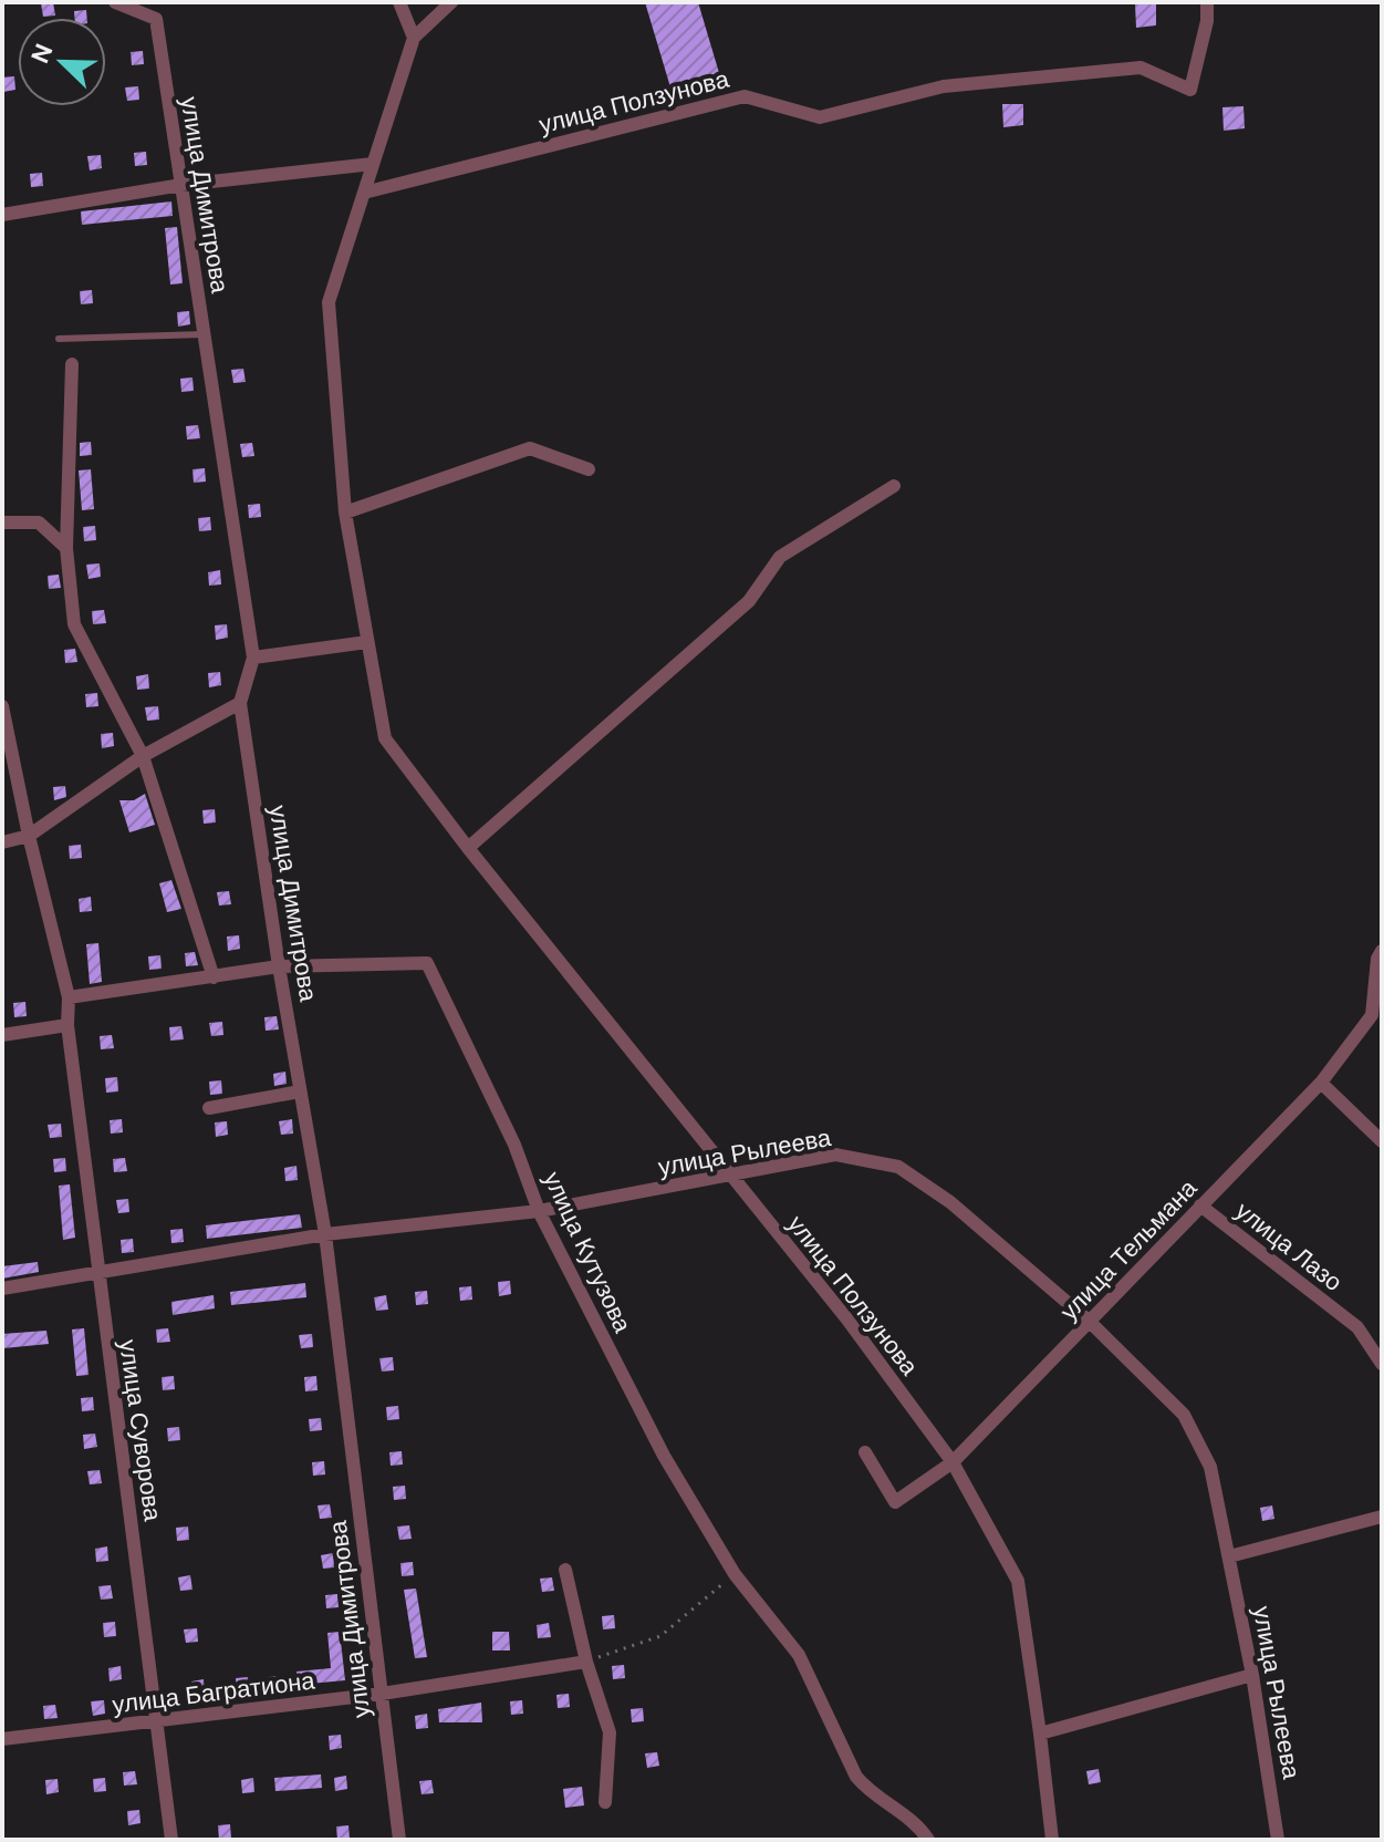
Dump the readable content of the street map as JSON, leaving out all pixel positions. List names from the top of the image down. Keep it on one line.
{"streets":{"street":["улица Ползунова","улица Димитрова","улица Рылеева","улица Лазо","улица Тельмана","улица Кутузова","улица Суворова","улица Багратиона"]},"crossings":[["улица Ползунова","улица Рылеева"],["улица Ползунова","улица Тельмана"],["улица Димитрова","улица Рылеева"],["улица Димитрова","улица Кутузова"],["улица Димитрова","улица Багратиона"],["улица Рылеева","улица Тельмана"],["улица Рылеева","улица Кутузова"],["улица Рылеева","улица Суворова"],["улица Лазо","улица Тельмана"],["улица Кутузова","улица Суворова"],["улица Суворова","улица Багратиона"]],"north":"top left"}
